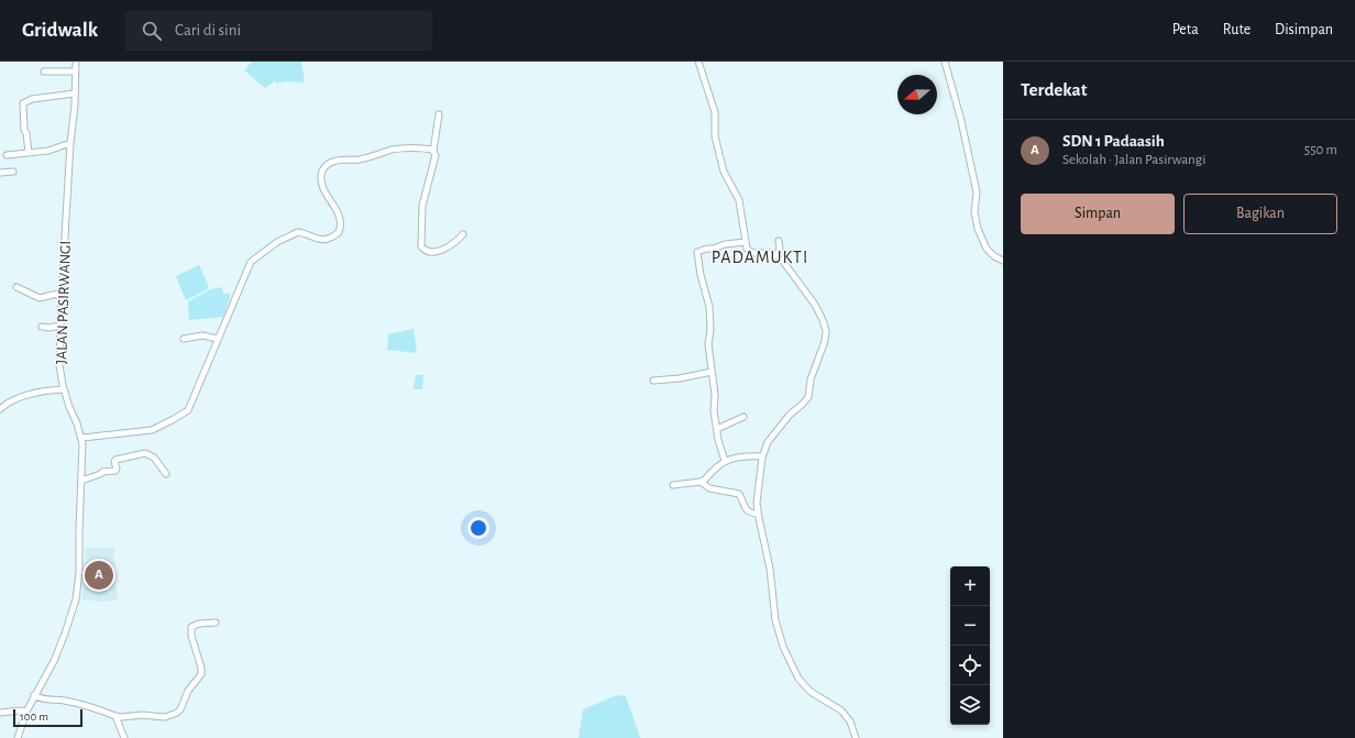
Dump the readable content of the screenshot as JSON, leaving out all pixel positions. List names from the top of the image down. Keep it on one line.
{"streets":{"street":["JALAN PASIRWANGI"]},"districts":["PADAMUKTI"],"scale_bar":"100 m","north":"left","page":{"header":"Gridwalk","search":"Cari di sini","nav":["Peta","Rute","Disimpan"],"heading":"Terdekat","list":[{"mark":"A","name":"SDN 1 Padaasih","note":"Sekolah · Jalan Pasirwangi","value":"550 m"}],"buttons":["Simpan","Bagikan"],"pins":"A","map_buttons":["+","−"],"scale":"100 m"}}
